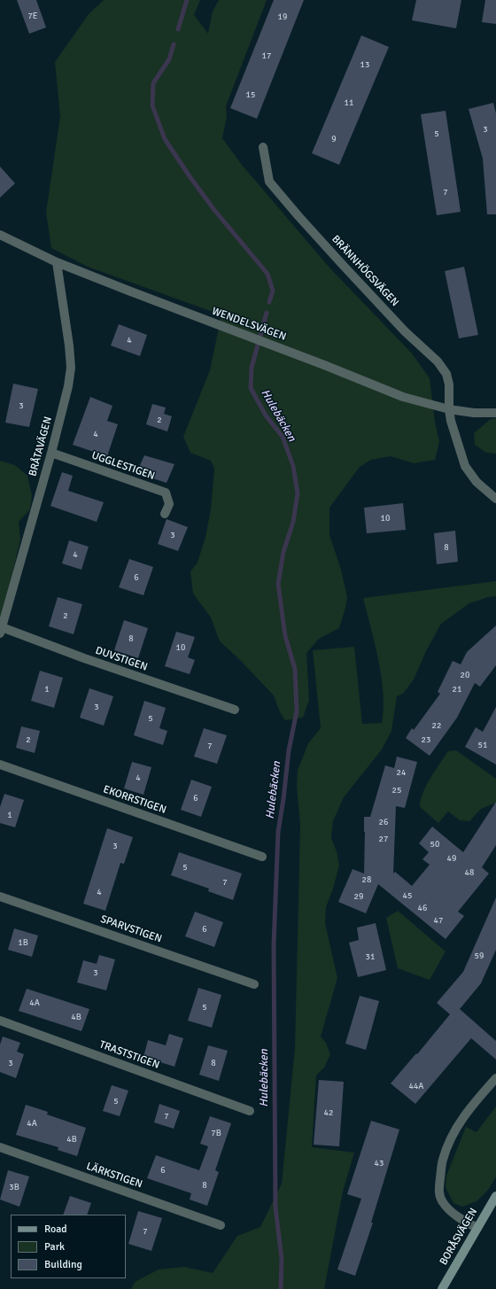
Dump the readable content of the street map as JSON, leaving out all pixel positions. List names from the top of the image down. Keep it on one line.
{"streets":{"street":["BRÄNNHÖGSVÄGEN","WENDELSVÄGEN","BRÅTAVÄGEN","UGGLESTIGEN","DUVSTIGEN","EKORRSTIGEN","SPARVSTIGEN","TRASTSTIGEN","LÄRKSTIGEN","BORÅSVÄGEN"]},"crossings":[["BRÄNNHÖGSVÄGEN","WENDELSVÄGEN"],["WENDELSVÄGEN","BRÅTAVÄGEN"],["BRÅTAVÄGEN","UGGLESTIGEN"],["BRÅTAVÄGEN","DUVSTIGEN"]],"water":["Hulebäcken"],"house_numbers":["7E","19","17","13","15","11","3","5","9","7","4","3","2","4","10","3","8","4","6","2","8","10","20","1","21","3","5","22","2","23","51","7","24","4","25","6","1","26","27","50","3","49","5","48","28","7","4","45","29","46","47","6","1B","59","31","3","4A","5","4B","3","8","44A","5","42","7","4A","7B","4B","43","6","8","3B","7"],"legend":["Road","Park","Building"]}
